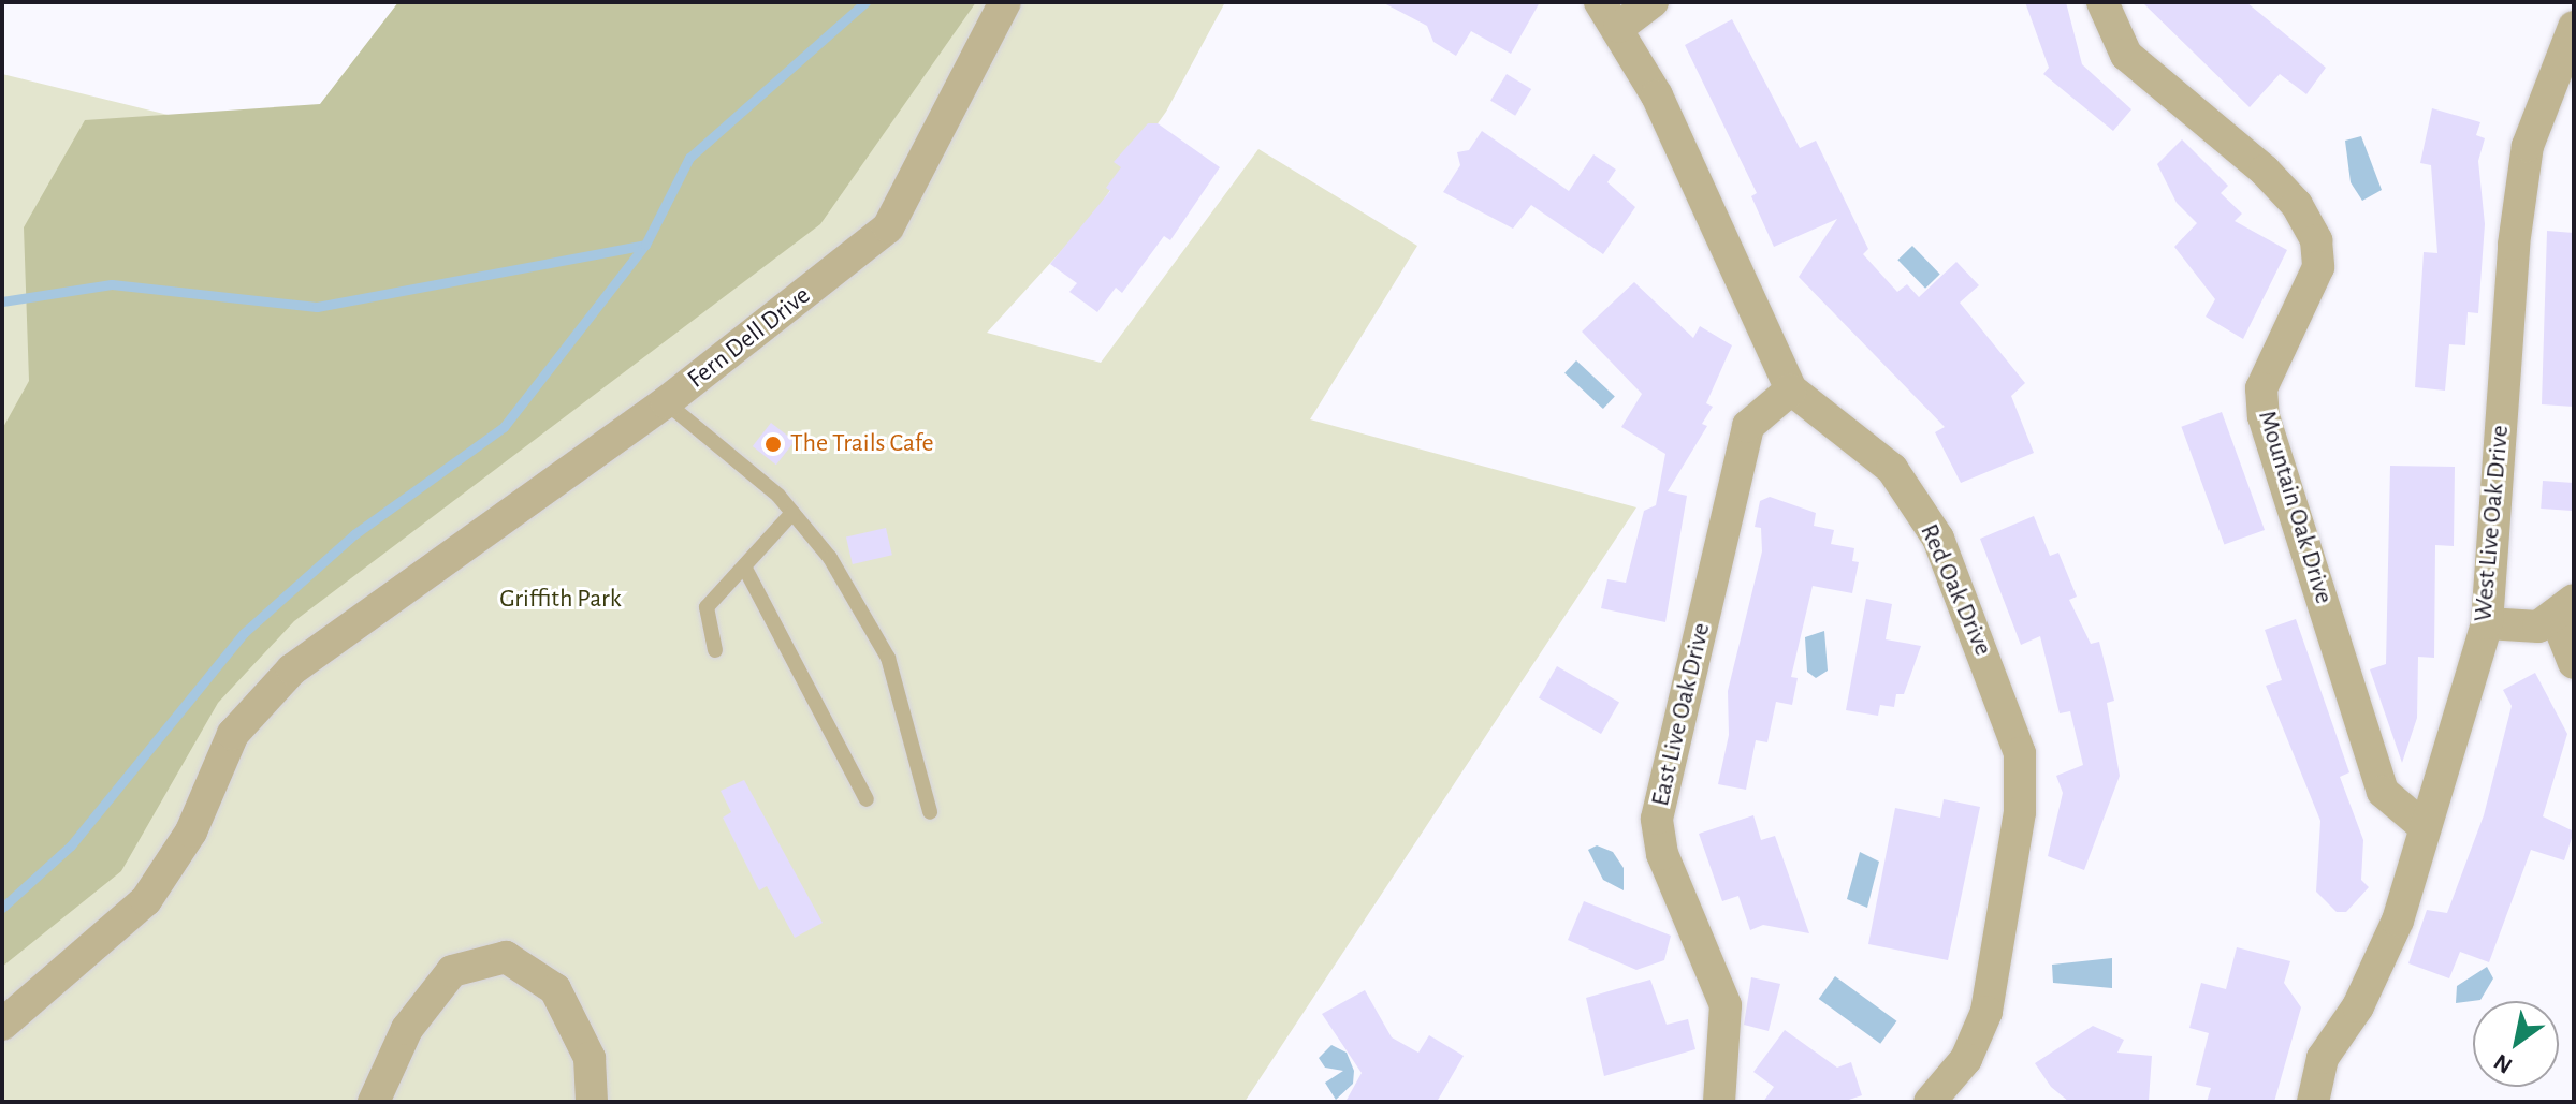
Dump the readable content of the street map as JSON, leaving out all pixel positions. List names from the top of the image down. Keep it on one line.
{"streets":{"street":["Fern Dell Drive","Mountain Oak Drive","West Live Oak Drive","Red Oak Drive","East Live Oak Drive"]},"crossings":[["Mountain Oak Drive","West Live Oak Drive"],["Red Oak Drive","East Live Oak Drive"]],"parks":["Griffith Park"],"places":["The Trails Cafe"],"north":"bottom left"}
